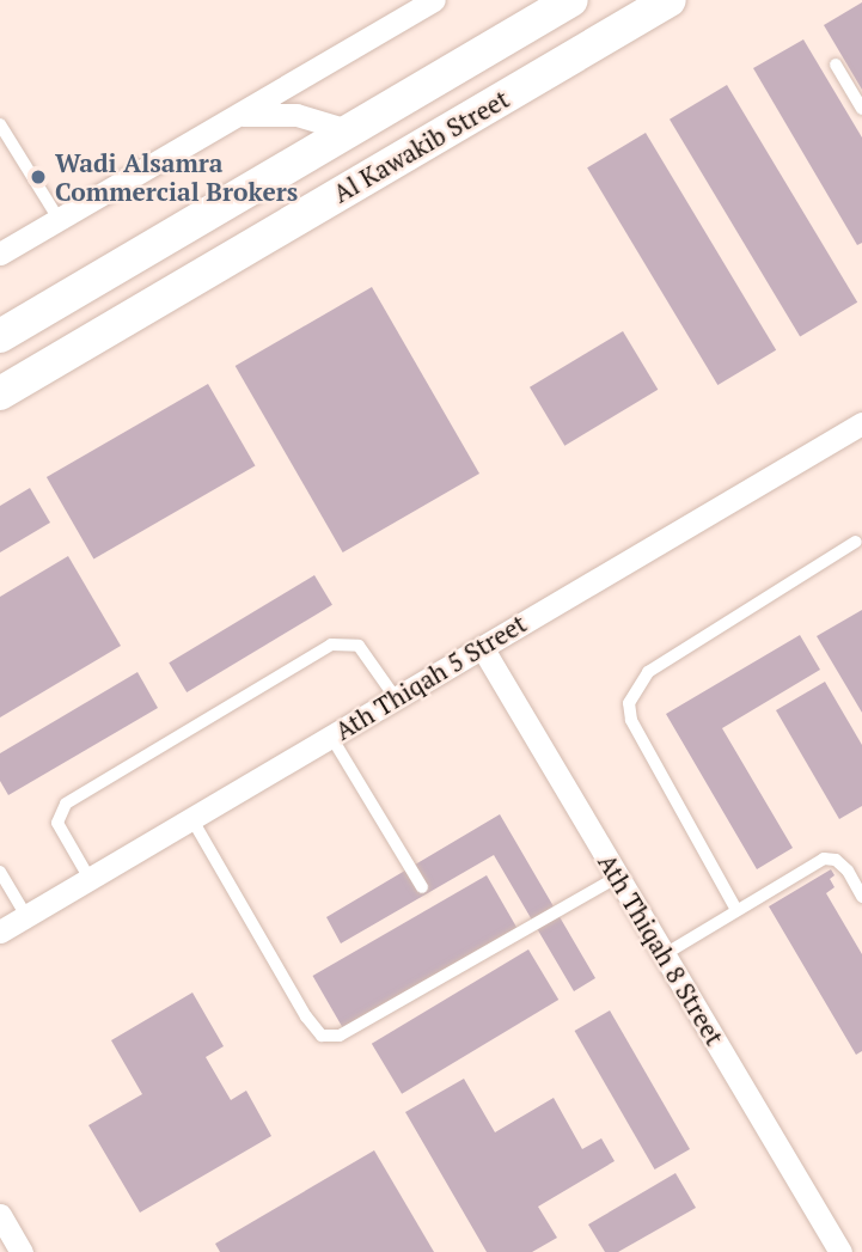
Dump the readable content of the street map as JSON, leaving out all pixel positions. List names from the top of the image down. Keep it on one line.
{"streets":{"street":["Al Kawakib Street","Ath Thiqah 5 Street","Ath Thiqah 8 Street"]},"crossings":[["Ath Thiqah 5 Street","Ath Thiqah 8 Street"]],"places":["Wadi Alsamra Commercial Brokers"]}
